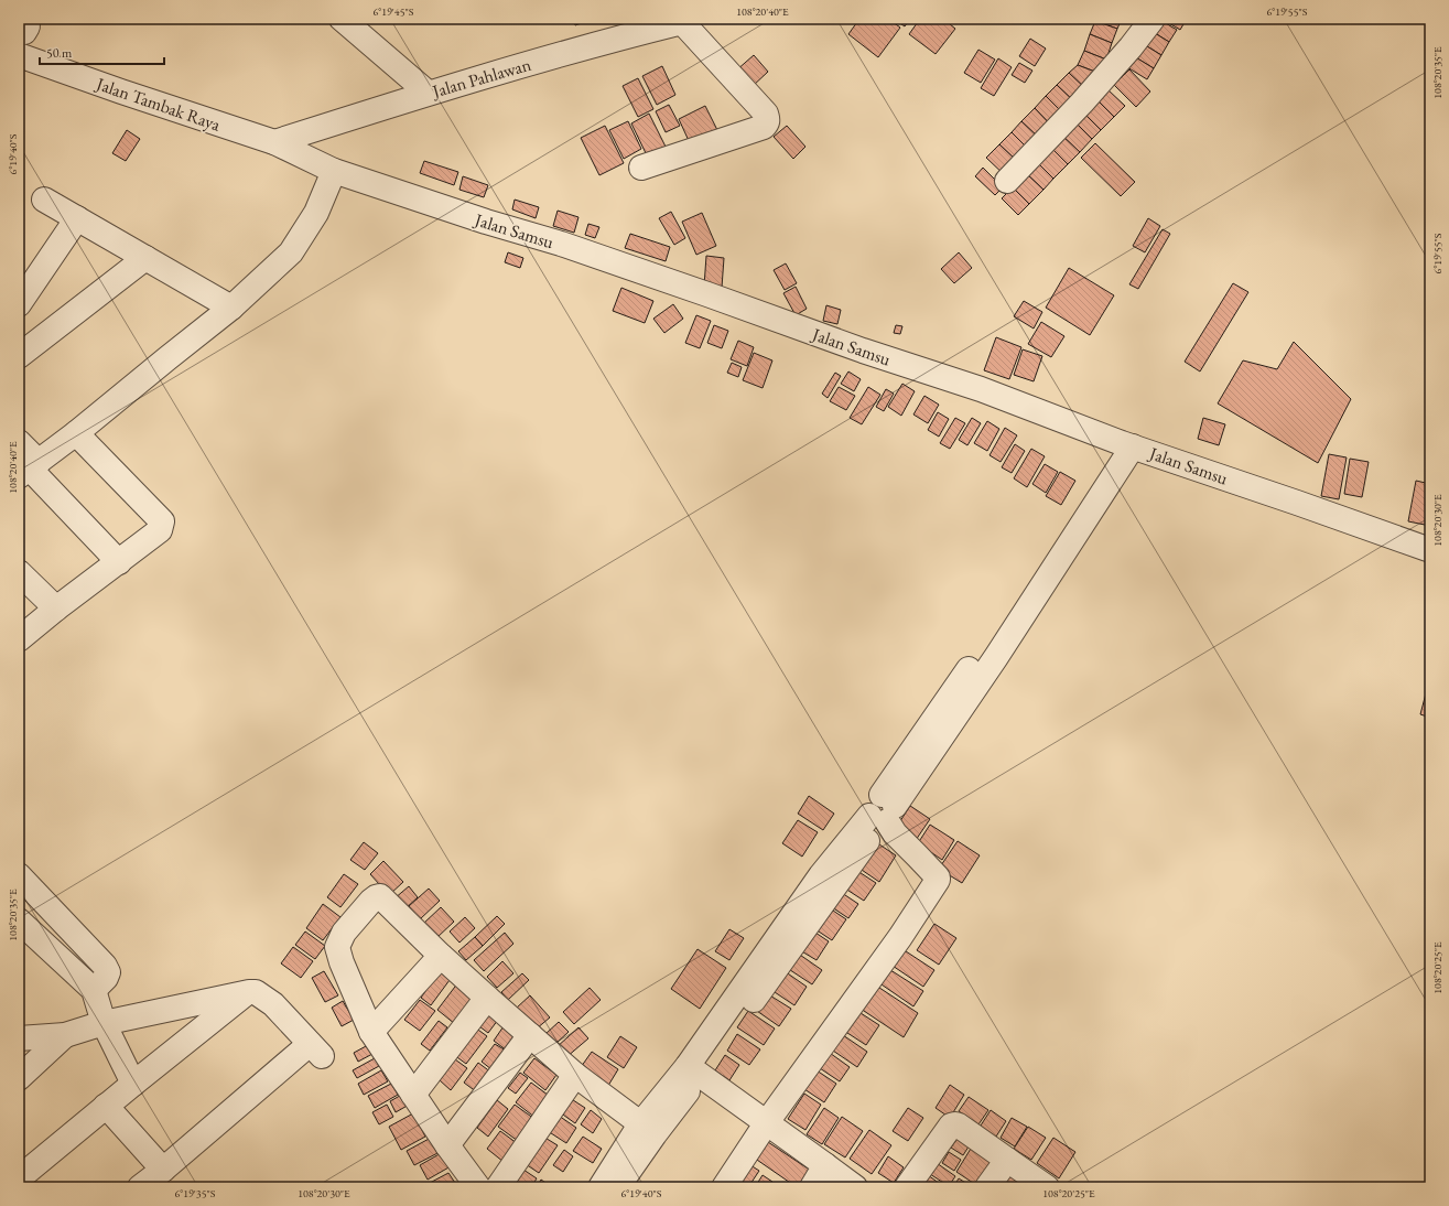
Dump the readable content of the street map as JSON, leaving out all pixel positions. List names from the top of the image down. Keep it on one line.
{"streets":{"street":["Jalan Pahlawan","Jalan Tambak Raya","Jalan Samsu"]},"crossings":[["Jalan Pahlawan","Jalan Tambak Raya"],["Jalan Pahlawan","Jalan Samsu"],["Jalan Tambak Raya","Jalan Samsu"]],"scale_bar":"50 m","coordinates":["6°19'45\"S","108°20'40\"E","6°19'55\"S","108°20'35\"E","6°19'40\"S","108°20'30\"E","108°20'25\"E","6°19'35\"S"]}
